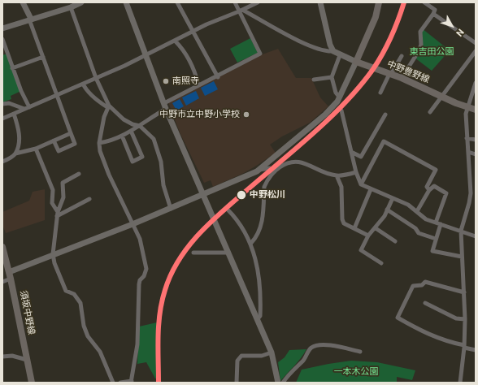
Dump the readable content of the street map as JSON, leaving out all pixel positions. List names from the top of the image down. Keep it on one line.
{"streets":{"main road":["中野豊野線","須坂中野線"]},"parks":["東吉田公園","一本木公園"],"places":["南照寺","中野市立中野小学校","中野松川"],"lines":["transit line N"],"north":"bottom right"}
